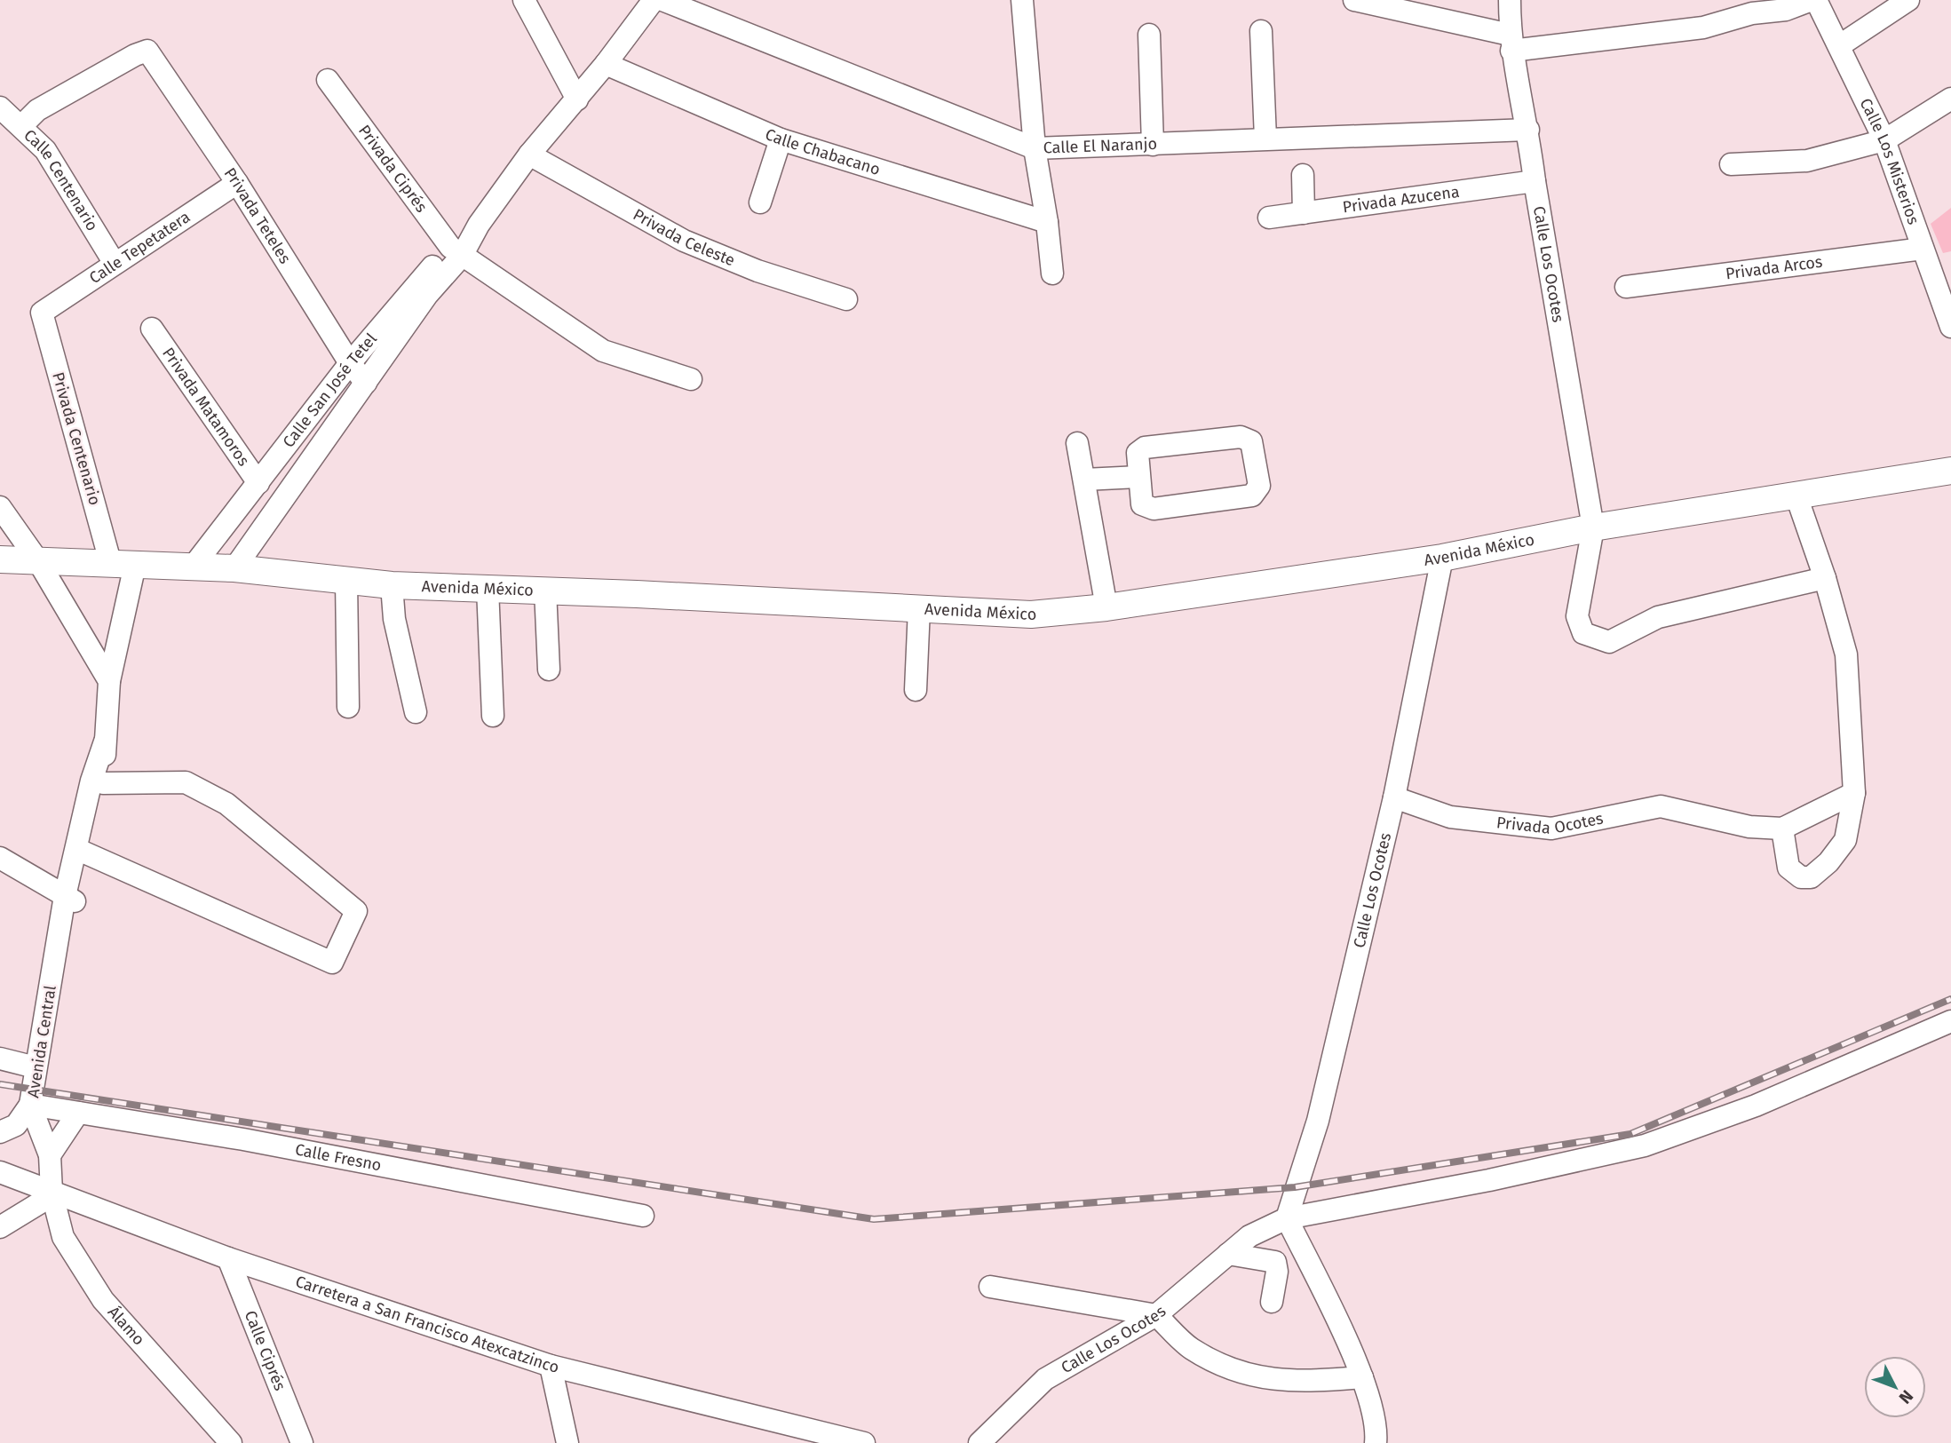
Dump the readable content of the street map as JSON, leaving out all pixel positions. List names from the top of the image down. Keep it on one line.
{"streets":{"main road":["Avenida México"],"street":["Calle El Naranjo","Calle Chabacano","Calle Los Misterios","Privada Ciprés","Calle Centenario","Privada Azucena","Privada Teteles","Privada Celeste","Calle Tepetatera","Calle Los Ocotes","Privada Arcos","Calle San José Tetel","Privada Matamoros","Privada Centenario","Privada Ocotes","Avenida Central","Calle Fresno","Carretera a San Francisco Atexcatzinco","Álamo","Calle Ciprés"]},"crossings":[["Calle El Naranjo","Calle Los Ocotes"],["Calle Chabacano","Calle San José Tetel"],["Calle Los Misterios","Privada Arcos"],["Privada Ciprés","Calle San José Tetel"],["Calle Centenario","Privada Teteles"],["Calle Centenario","Calle Tepetatera"],["Privada Azucena","Calle Los Ocotes"],["Privada Teteles","Calle Tepetatera"],["Privada Teteles","Calle San José Tetel"],["Privada Celeste","Calle San José Tetel"],["Calle Tepetatera","Privada Centenario"],["Calle Los Ocotes","Avenida México"],["Calle Los Ocotes","Privada Ocotes"],["Calle San José Tetel","Privada Matamoros"],["Calle San José Tetel","Avenida México"],["Privada Centenario","Avenida México"],["Privada Centenario","Avenida Central"],["Avenida México","Avenida Central"],["Avenida Central","Calle Fresno"],["Avenida Central","Carretera a San Francisco Atexcatzinco"],["Avenida Central","Álamo"],["Carretera a San Francisco Atexcatzinco","Álamo"],["Carretera a San Francisco Atexcatzinco","Calle Ciprés"]],"north":"bottom right"}
